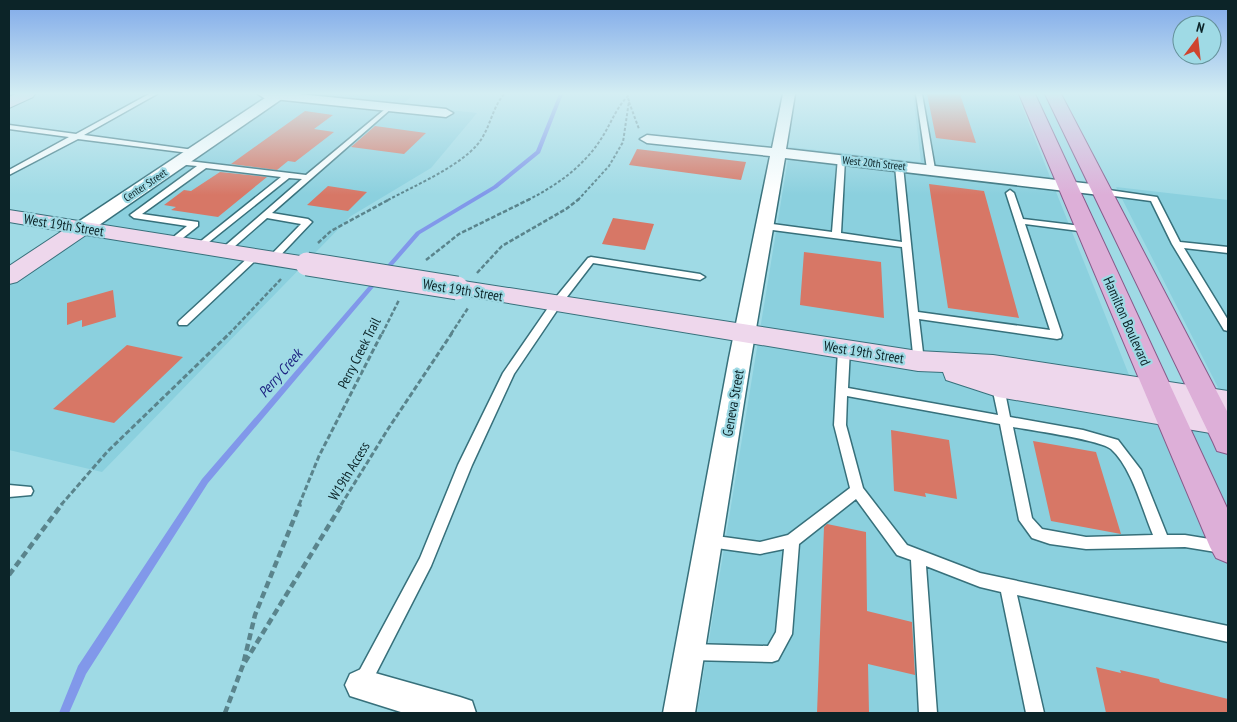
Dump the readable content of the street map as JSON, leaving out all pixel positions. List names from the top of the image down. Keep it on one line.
{"streets":{"main road":["Center Street","West 19th Street","Hamilton Boulevard"],"street":["West 20th Street","Geneva Street"],"path":["Perry Creek Trail","W19th Access"]},"crossings":[["West 20th Street","Hamilton Boulevard"],["West 20th Street","Geneva Street"],["Center Street","West 19th Street"],["West 19th Street","Hamilton Boulevard"],["West 19th Street","Geneva Street"],["West 19th Street","W19th Access"],["Perry Creek Trail","W19th Access"]],"water":["Perry Creek"],"north":"top"}
